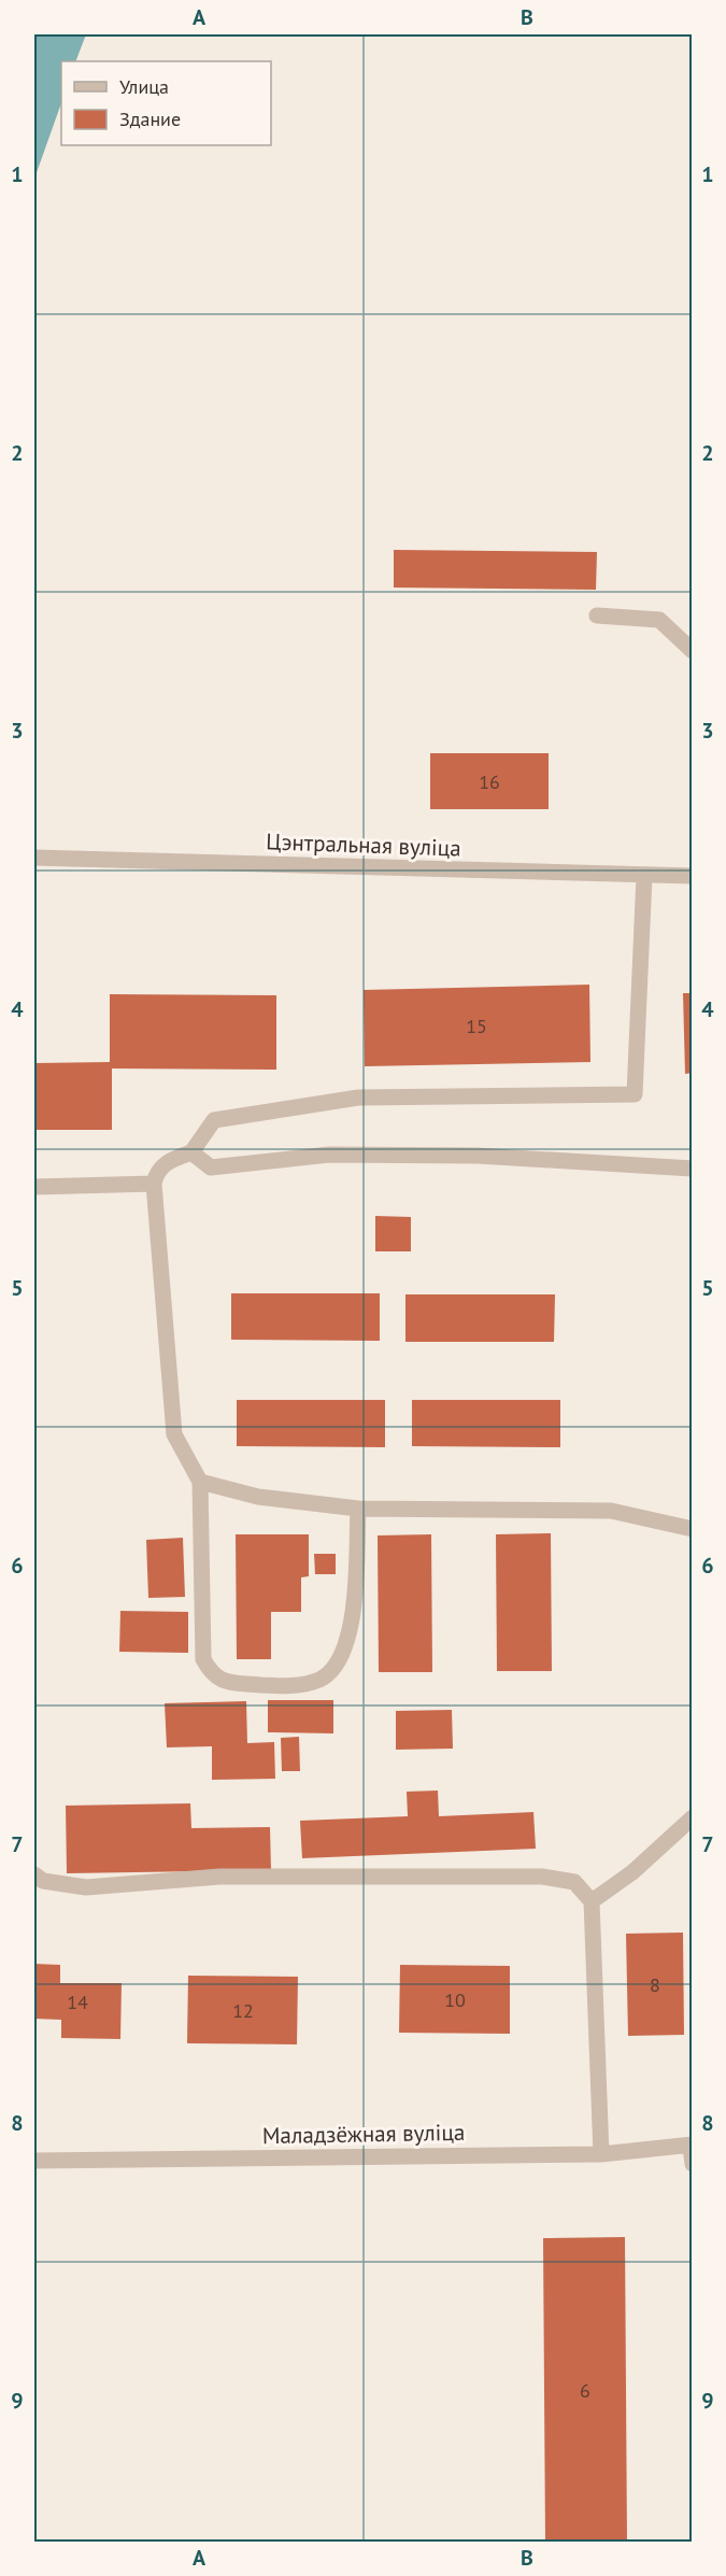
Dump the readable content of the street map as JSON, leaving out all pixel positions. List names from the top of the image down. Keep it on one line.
{"streets":{"street":["Цэнтральная вуліца","Маладзёжная вуліца"]},"house_numbers":["16","15","8","10","14","12","6"],"legend":["Улица","Здание"],"grid":{"columns":["A","B"],"rows":["1","2","3","4","5","6","7","8","9"]}}
